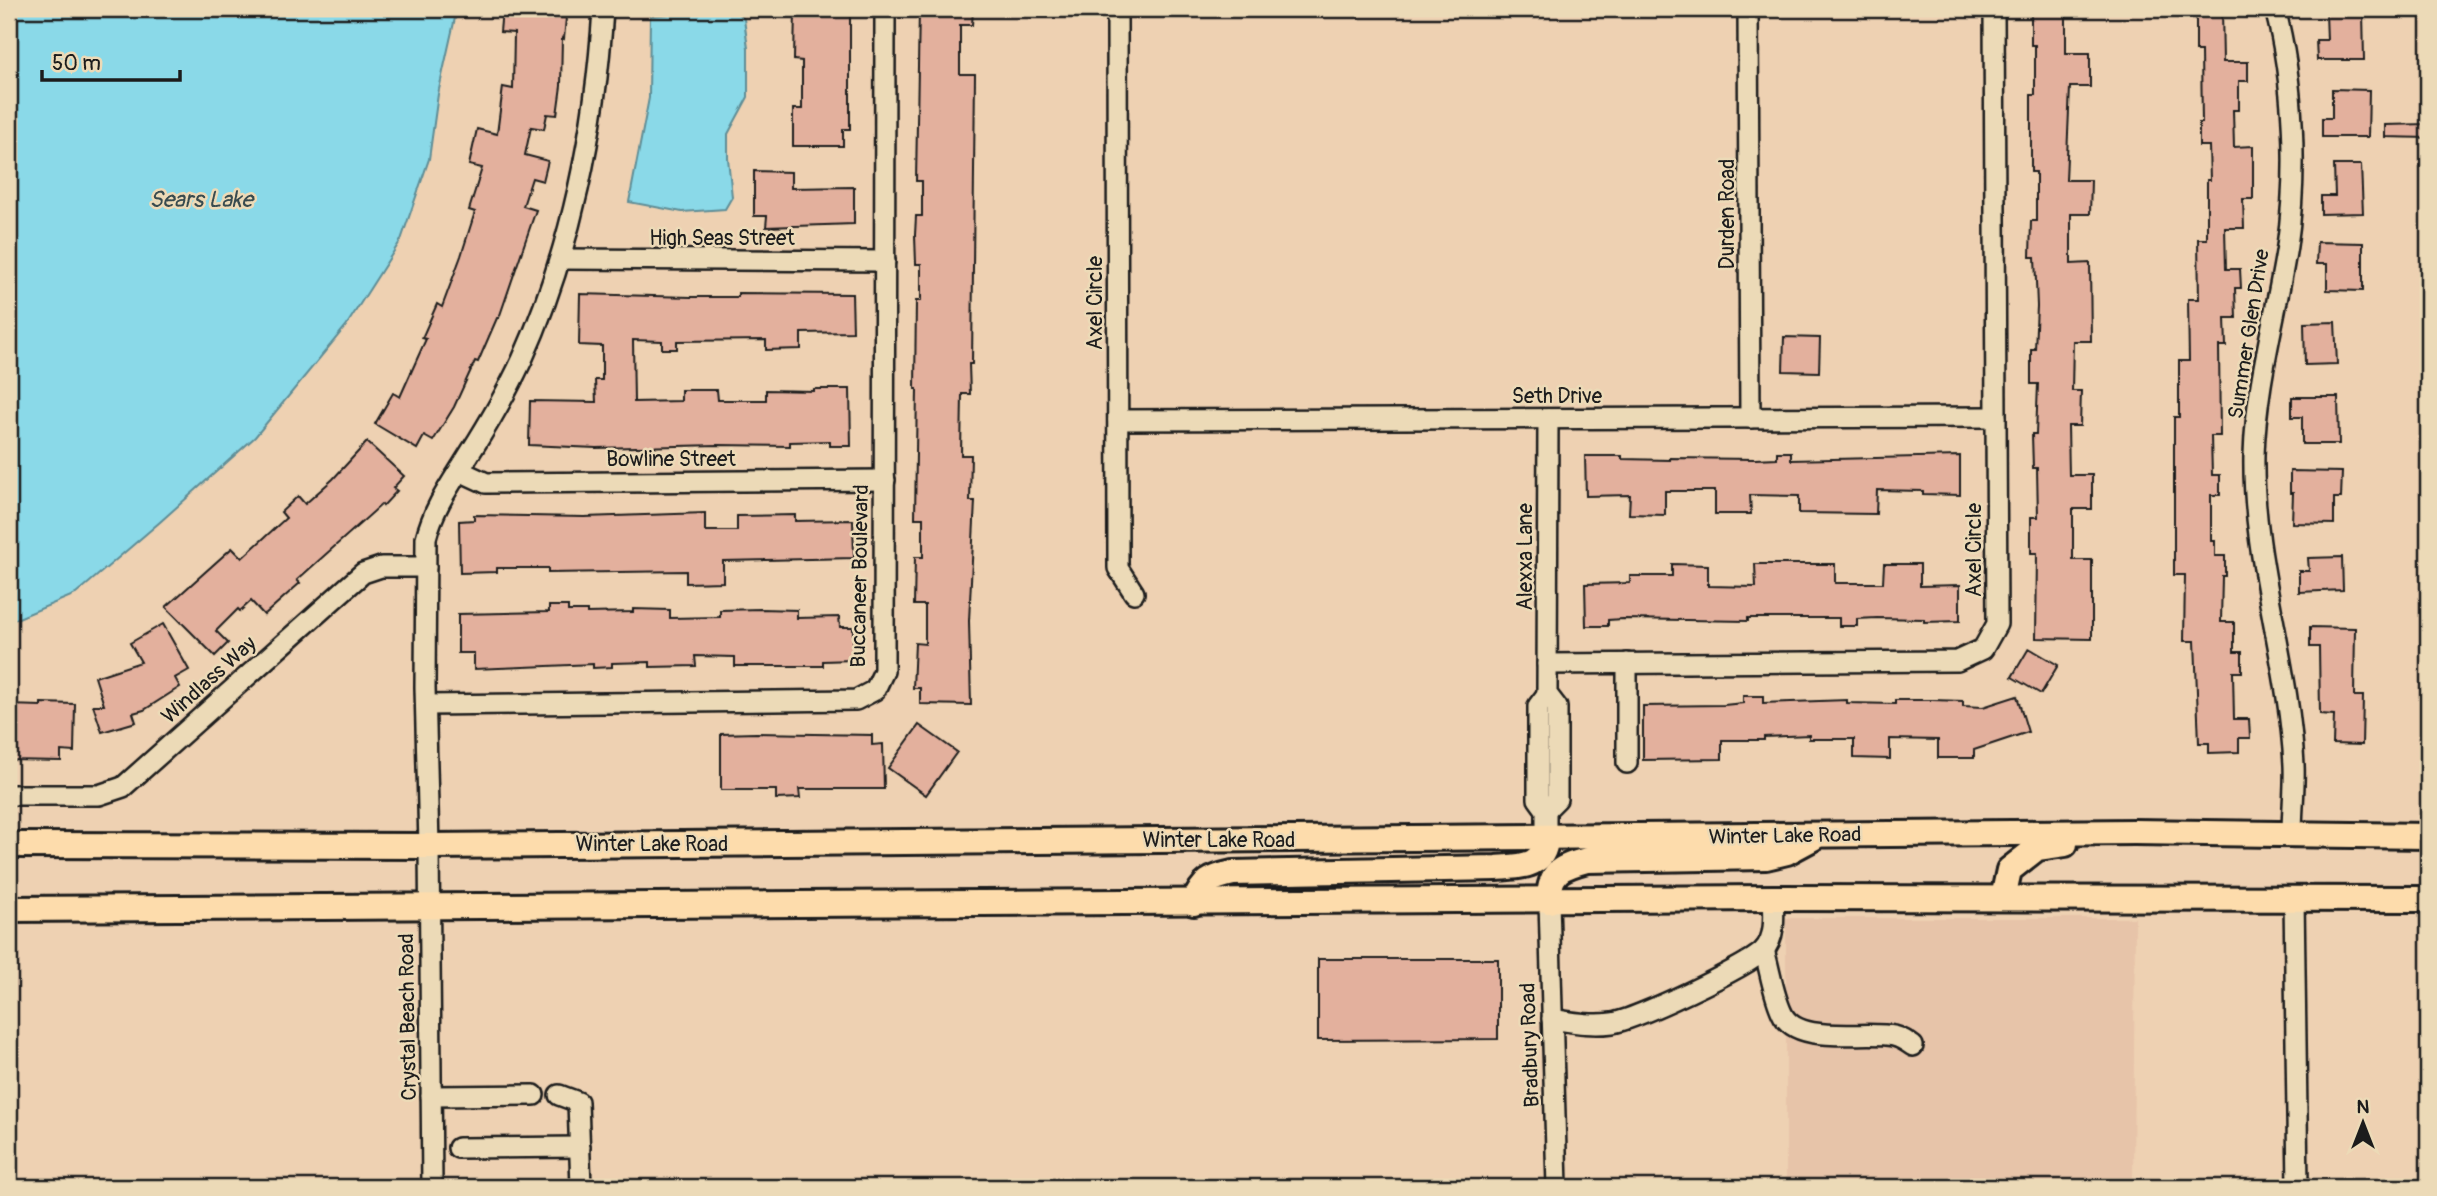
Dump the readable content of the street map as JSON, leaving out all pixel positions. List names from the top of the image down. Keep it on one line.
{"streets":{"main road":["Winter Lake Road"],"street":["Durden Road","High Seas Street","Axel Circle","Summer Glen Drive","Seth Drive","Bowline Street","Alexxa Lane","Buccaneer Boulevard","Windlass Way","Crystal Beach Road","Bradbury Road"]},"crossings":[["Durden Road","Seth Drive"],["High Seas Street","Buccaneer Boulevard"],["Axel Circle","Seth Drive"],["Axel Circle","Alexxa Lane"],["Summer Glen Drive","Winter Lake Road"],["Seth Drive","Alexxa Lane"],["Bowline Street","Buccaneer Boulevard"],["Alexxa Lane","Winter Lake Road"],["Winter Lake Road","Crystal Beach Road"]],"water":["Sears Lake"],"scale_bar":"50 m","north":"top"}
